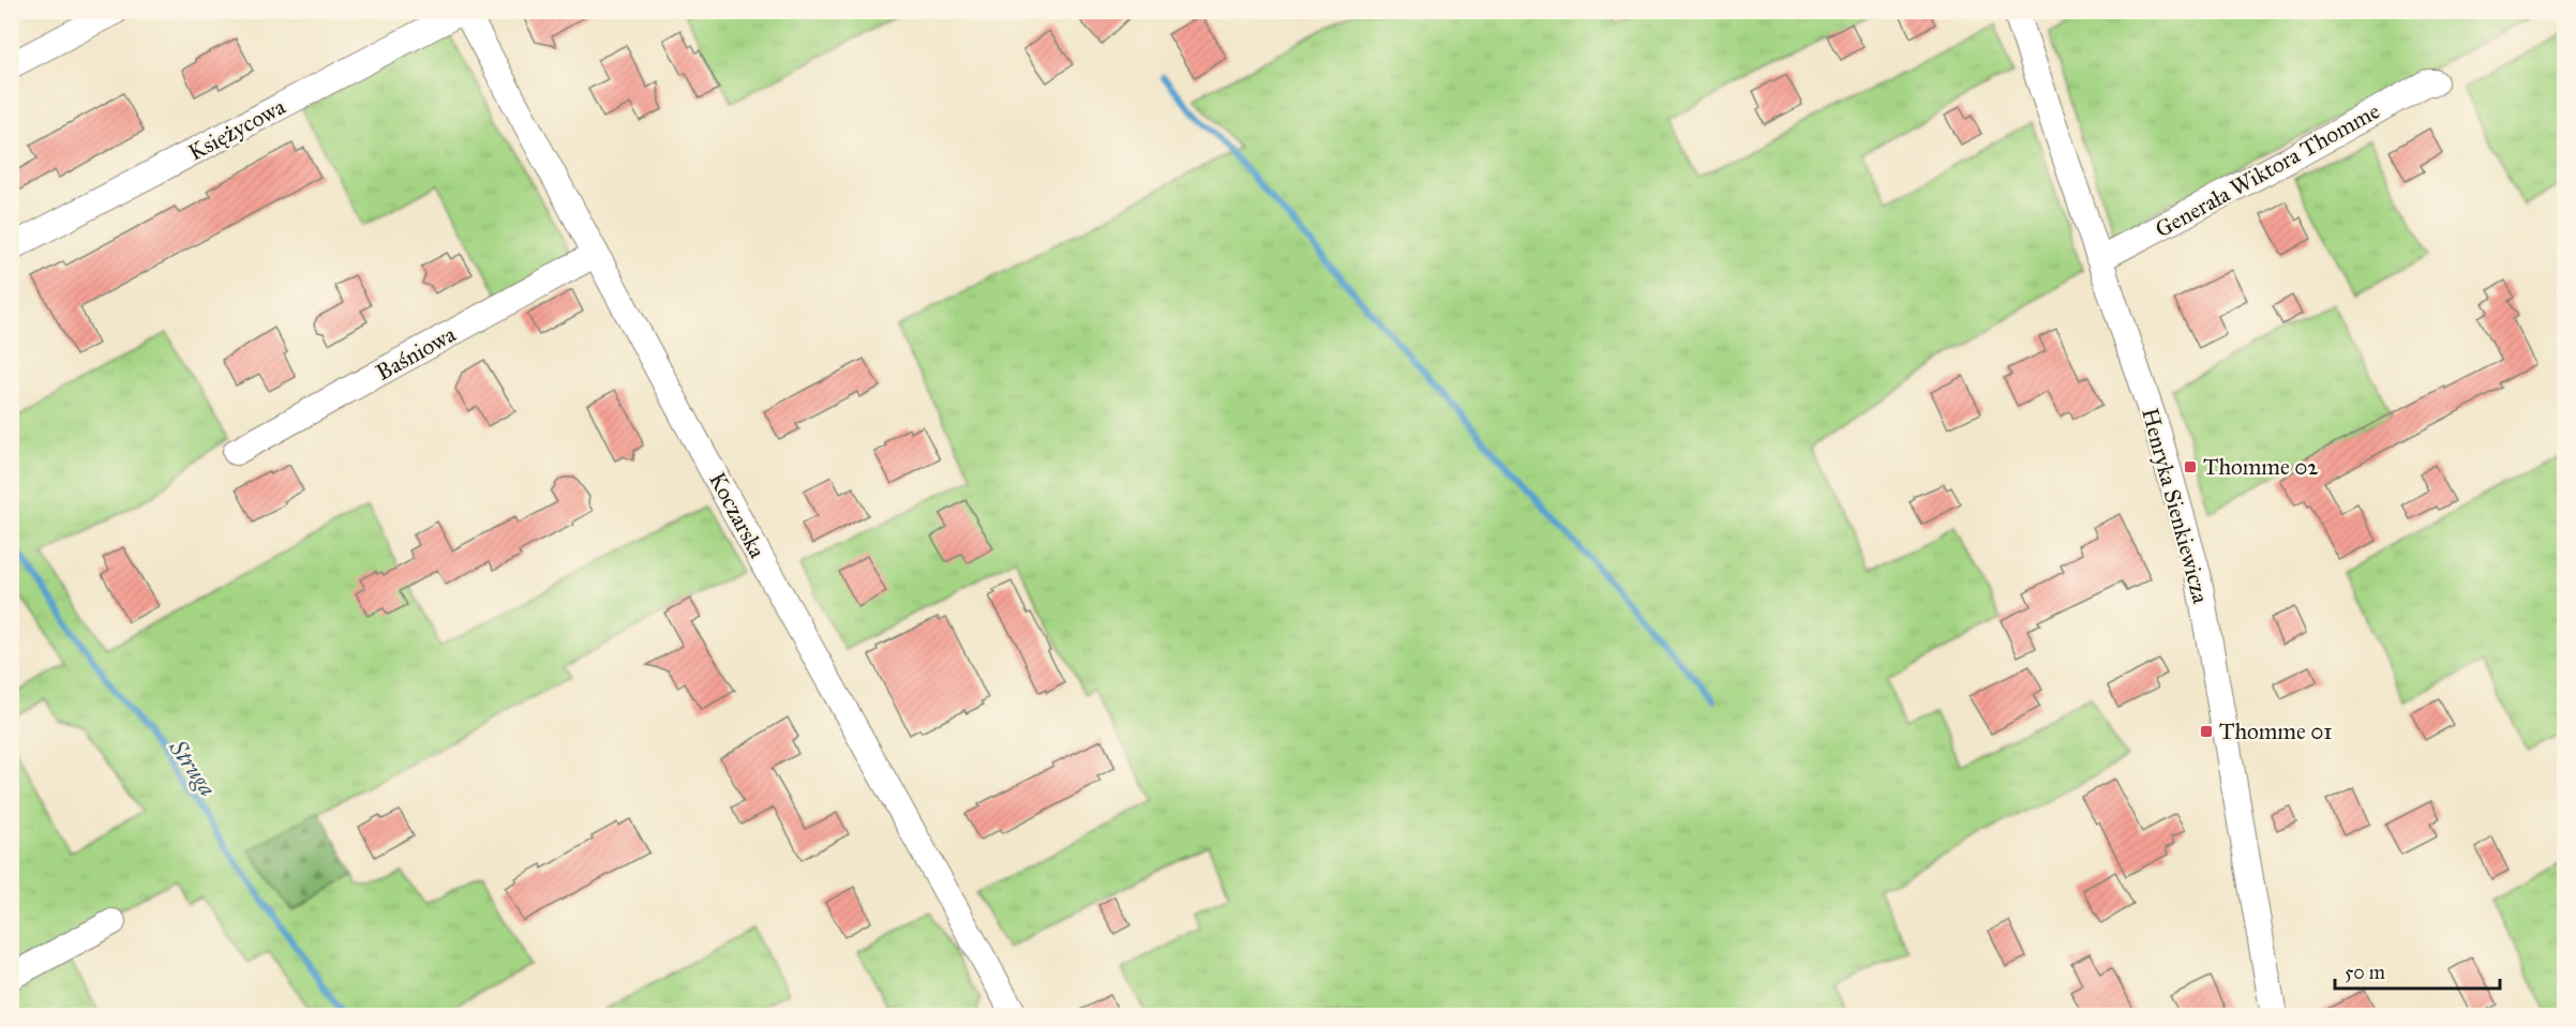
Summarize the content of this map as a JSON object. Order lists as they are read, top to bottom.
{
  "streets": {
    "street": [
      "Księżycowa",
      "Generała Wiktora Thomme",
      "Baśniowa",
      "Henryka Sienkiewicza",
      "Koczarska"
    ]
  },
  "crossings": [
    ["Księżycowa", "Koczarska"],
    ["Generała Wiktora Thomme", "Henryka Sienkiewicza"],
    ["Baśniowa", "Koczarska"]
  ],
  "water": ["Struga"],
  "places": {
    "transit": ["Thomme 02", "Thomme 01"]
  },
  "scale_bar": "50 m"
}
